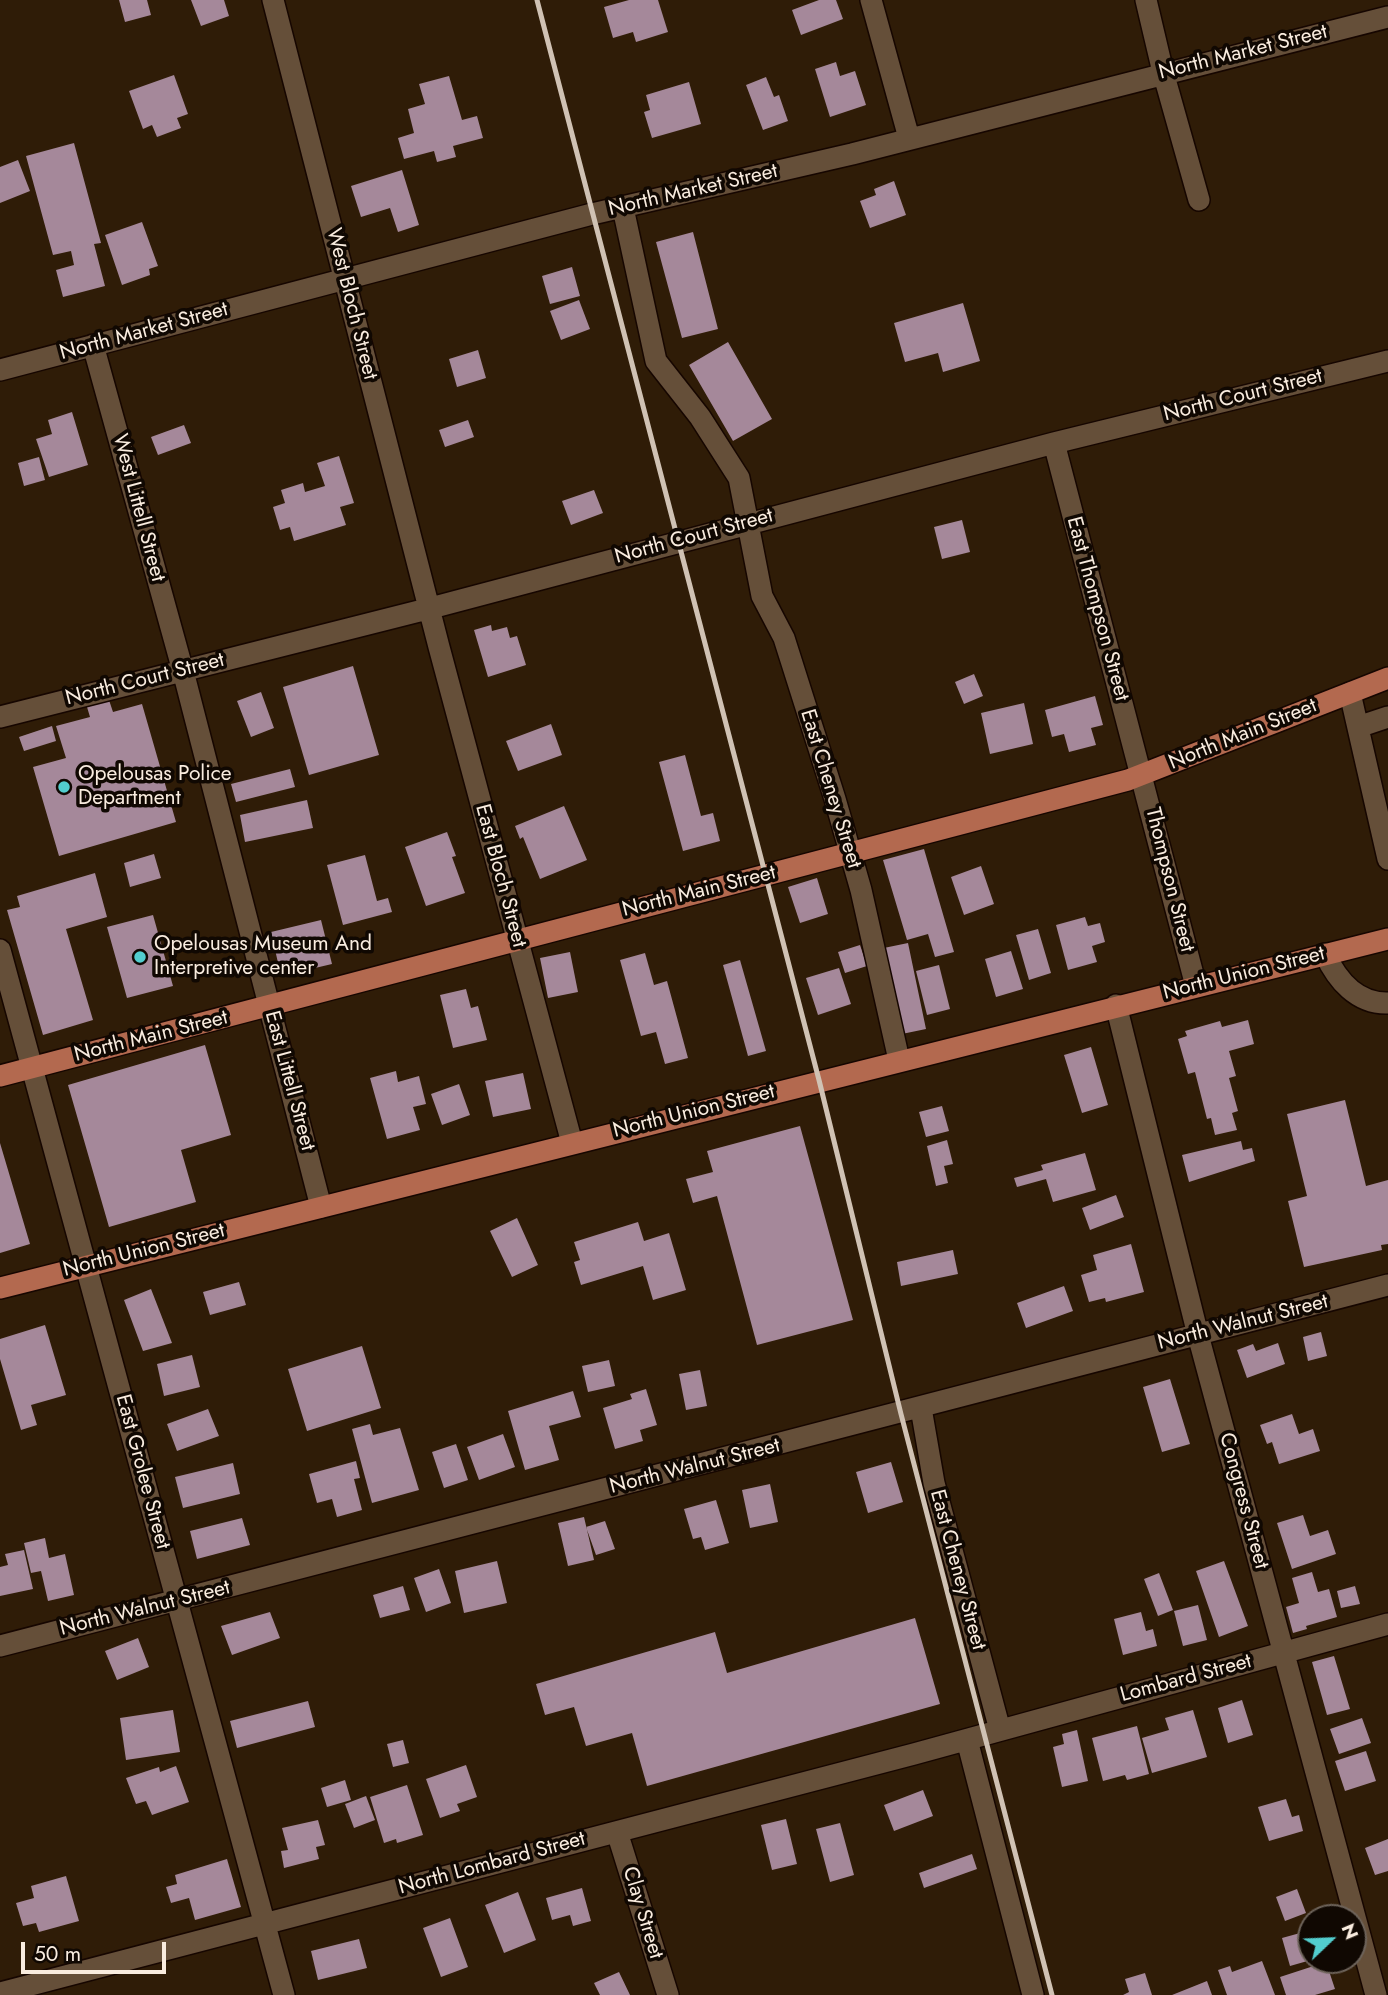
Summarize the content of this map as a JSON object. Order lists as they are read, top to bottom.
{
  "streets": {
    "main road": ["North Main Street", "North Union Street"],
    "street": [
      "North Market Street",
      "West Bloch Street",
      "North Court Street",
      "West Littell Street",
      "East Thompson Street",
      "East Cheney Street",
      "East Bloch Street",
      "Thompson Street",
      "East Littell Street",
      "North Walnut Street",
      "East Grolee Street",
      "Congress Street",
      "Lombard Street",
      "North Lombard Street",
      "Clay Street"
    ]
  },
  "crossings": [
    ["North Market Street", "West Bloch Street"],
    ["North Market Street", "West Littell Street"],
    ["North Market Street", "East Cheney Street"],
    ["West Bloch Street", "North Court Street"],
    ["West Bloch Street", "East Bloch Street"],
    ["North Court Street", "West Littell Street"],
    ["North Court Street", "East Thompson Street"],
    ["North Court Street", "East Cheney Street"],
    ["North Court Street", "East Bloch Street"],
    ["North Court Street", "East Littell Street"],
    ["West Littell Street", "East Littell Street"],
    ["East Thompson Street", "North Main Street"],
    ["East Thompson Street", "Thompson Street"],
    ["North Main Street", "East Cheney Street"],
    ["North Main Street", "East Bloch Street"],
    ["North Main Street", "Thompson Street"],
    ["North Main Street", "East Littell Street"],
    ["North Main Street", "East Grolee Street"],
    ["East Cheney Street", "North Union Street"],
    ["East Cheney Street", "North Walnut Street"],
    ["East Cheney Street", "Lombard Street"],
    ["East Cheney Street", "North Lombard Street"],
    ["East Bloch Street", "North Union Street"],
    ["Thompson Street", "North Union Street"],
    ["North Union Street", "East Littell Street"],
    ["North Union Street", "East Grolee Street"],
    ["North Union Street", "Congress Street"],
    ["North Walnut Street", "East Grolee Street"],
    ["North Walnut Street", "Congress Street"],
    ["East Grolee Street", "North Lombard Street"],
    ["Congress Street", "Lombard Street"],
    ["Lombard Street", "North Lombard Street"],
    ["North Lombard Street", "Clay Street"]
  ],
  "places": ["Opelousas Police Department", "Opelousas Museum And Interpretive center"],
  "scale_bar": "50 m",
  "north": "top right"
}
